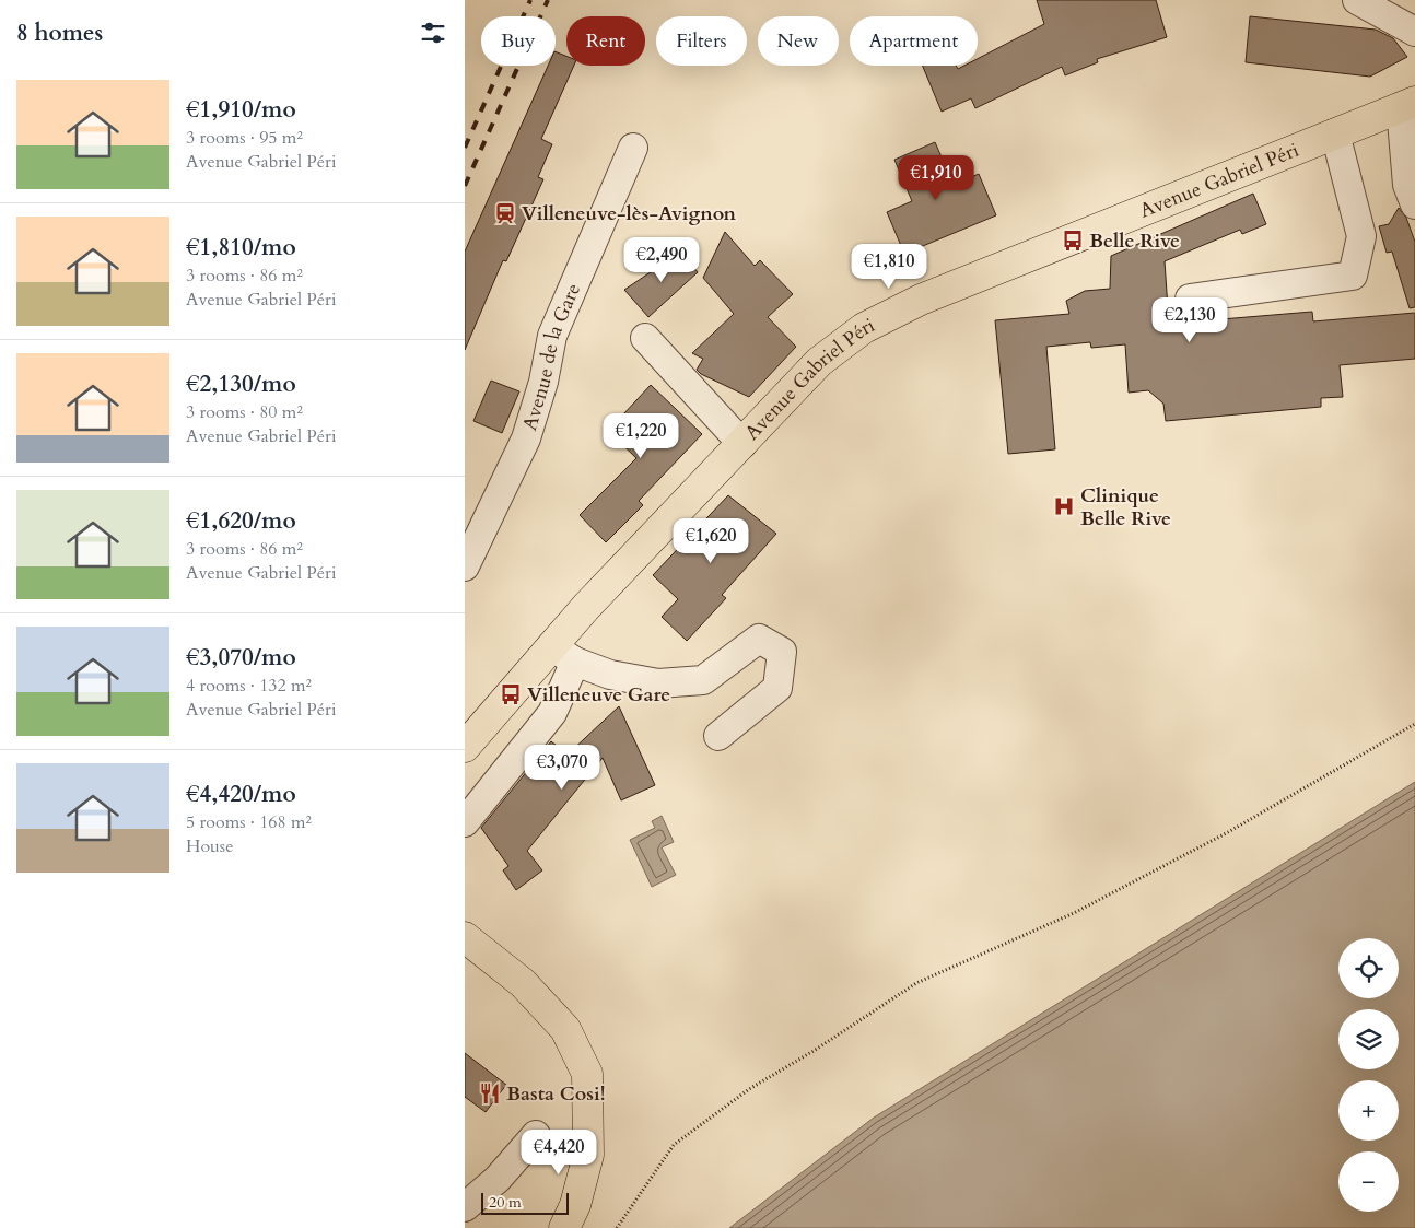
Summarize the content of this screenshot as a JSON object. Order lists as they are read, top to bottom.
{
  "streets": {
    "main road": ["Avenue Gabriel Péri"],
    "street": ["Avenue de la Gare"]
  },
  "places": {
    "station": ["Villeneuve-lès-Avignon"],
    "bus stop": ["Belle Rive", "Villeneuve Gare"],
    "hospital": ["Clinique Belle Rive"],
    "restaurant": ["Basta Cosi!"]
  },
  "scale_bar": "20 m",
  "page": {
    "heading": "8 homes",
    "chip": [
      "Buy",
      "Rent",
      "Filters",
      "New",
      "Apartment"
    ],
    "list": [
      {
        "name": "€1,910/mo",
        "note": "3 rooms · 95 m² · Avenue Gabriel Péri"
      },
      {
        "name": "€1,810/mo",
        "note": "3 rooms · 86 m² · Avenue Gabriel Péri"
      },
      {
        "name": "€2,130/mo",
        "note": "3 rooms · 80 m² · Avenue Gabriel Péri"
      },
      {
        "name": "€1,620/mo",
        "note": "3 rooms · 86 m² · Avenue Gabriel Péri"
      },
      {
        "name": "€3,070/mo",
        "note": "4 rooms · 132 m² · Avenue Gabriel Péri"
      },
      {
        "name": "€4,420/mo",
        "note": "5 rooms · 168 m² · House"
      }
    ],
    "price": [
      "€1,910",
      "€2,490",
      "€1,810",
      "€2,130",
      "€1,220",
      "€1,620",
      "€3,070",
      "€4,420"
    ],
    "map_buttons": ["+", "−"],
    "scale": "20 m"
  }
}
